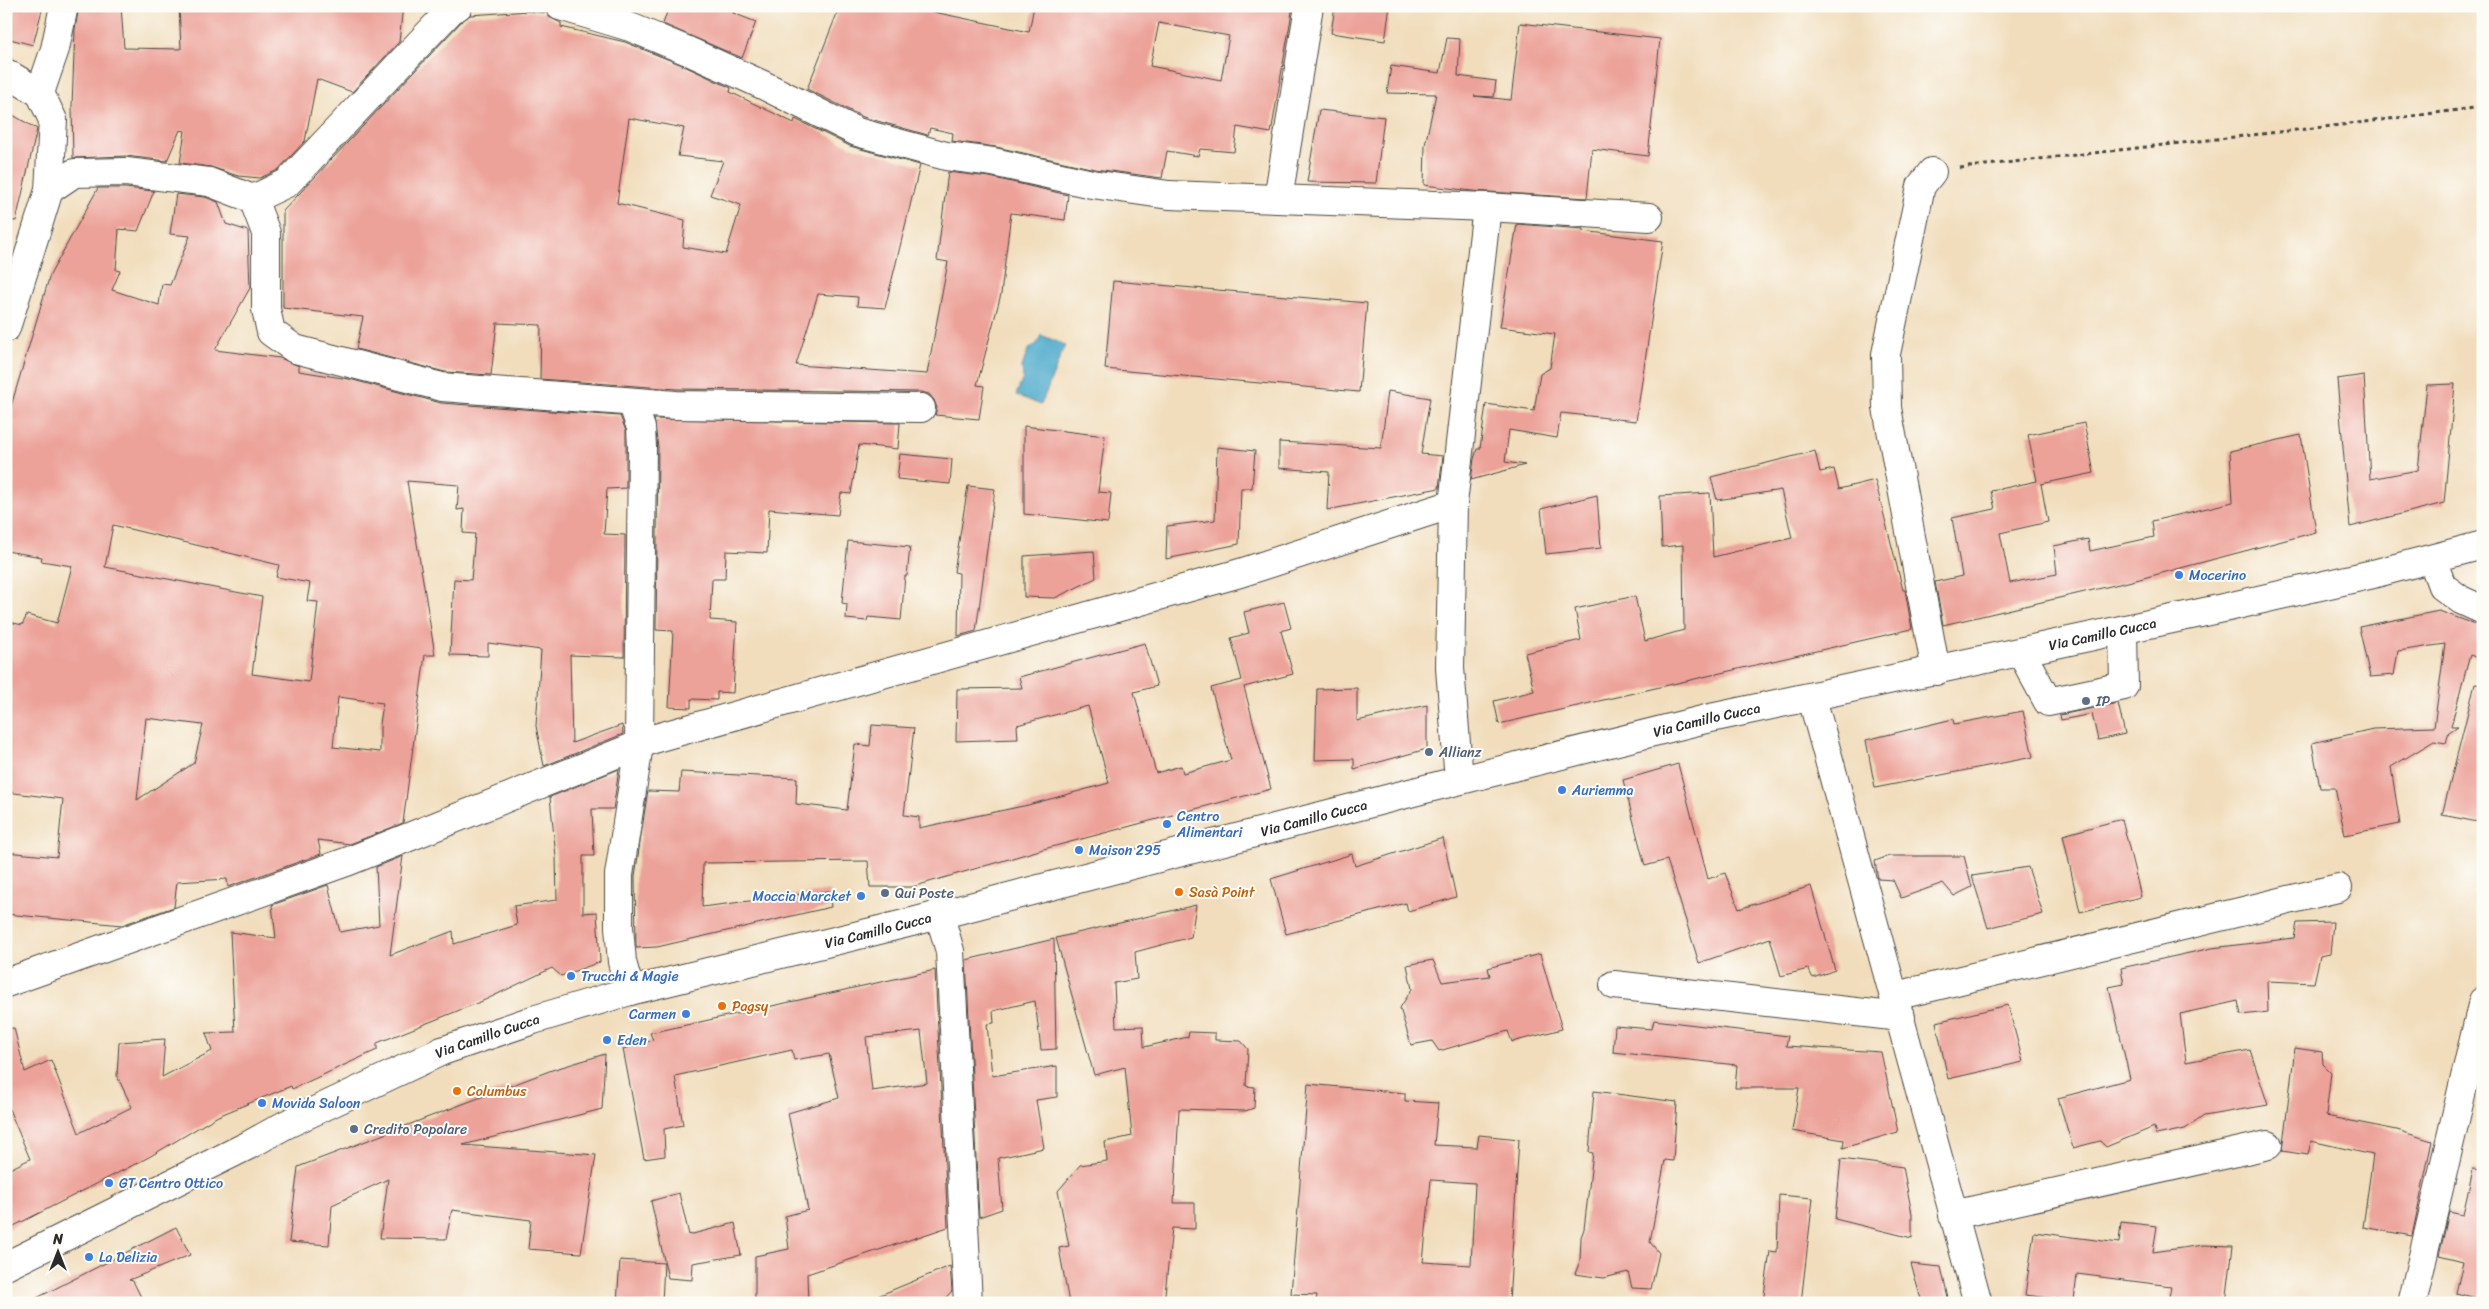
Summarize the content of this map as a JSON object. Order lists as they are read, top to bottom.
{
  "streets": {
    "street": ["Via Camillo Cucca"]
  },
  "places": [
    "Mocerino",
    "IP",
    "Allianz",
    "Auriemma",
    "Centro Alimentari",
    "Maison 295",
    "Sasà Point",
    "Qui Poste",
    "Moccia Marcket",
    "Trucchi & Magie",
    "Pagsy",
    "Carmen",
    "Eden",
    "Columbus",
    "Movida Saloon",
    "Credito Popolare",
    "GT Centro Ottico",
    "La Delizia"
  ],
  "north": "top"
}
